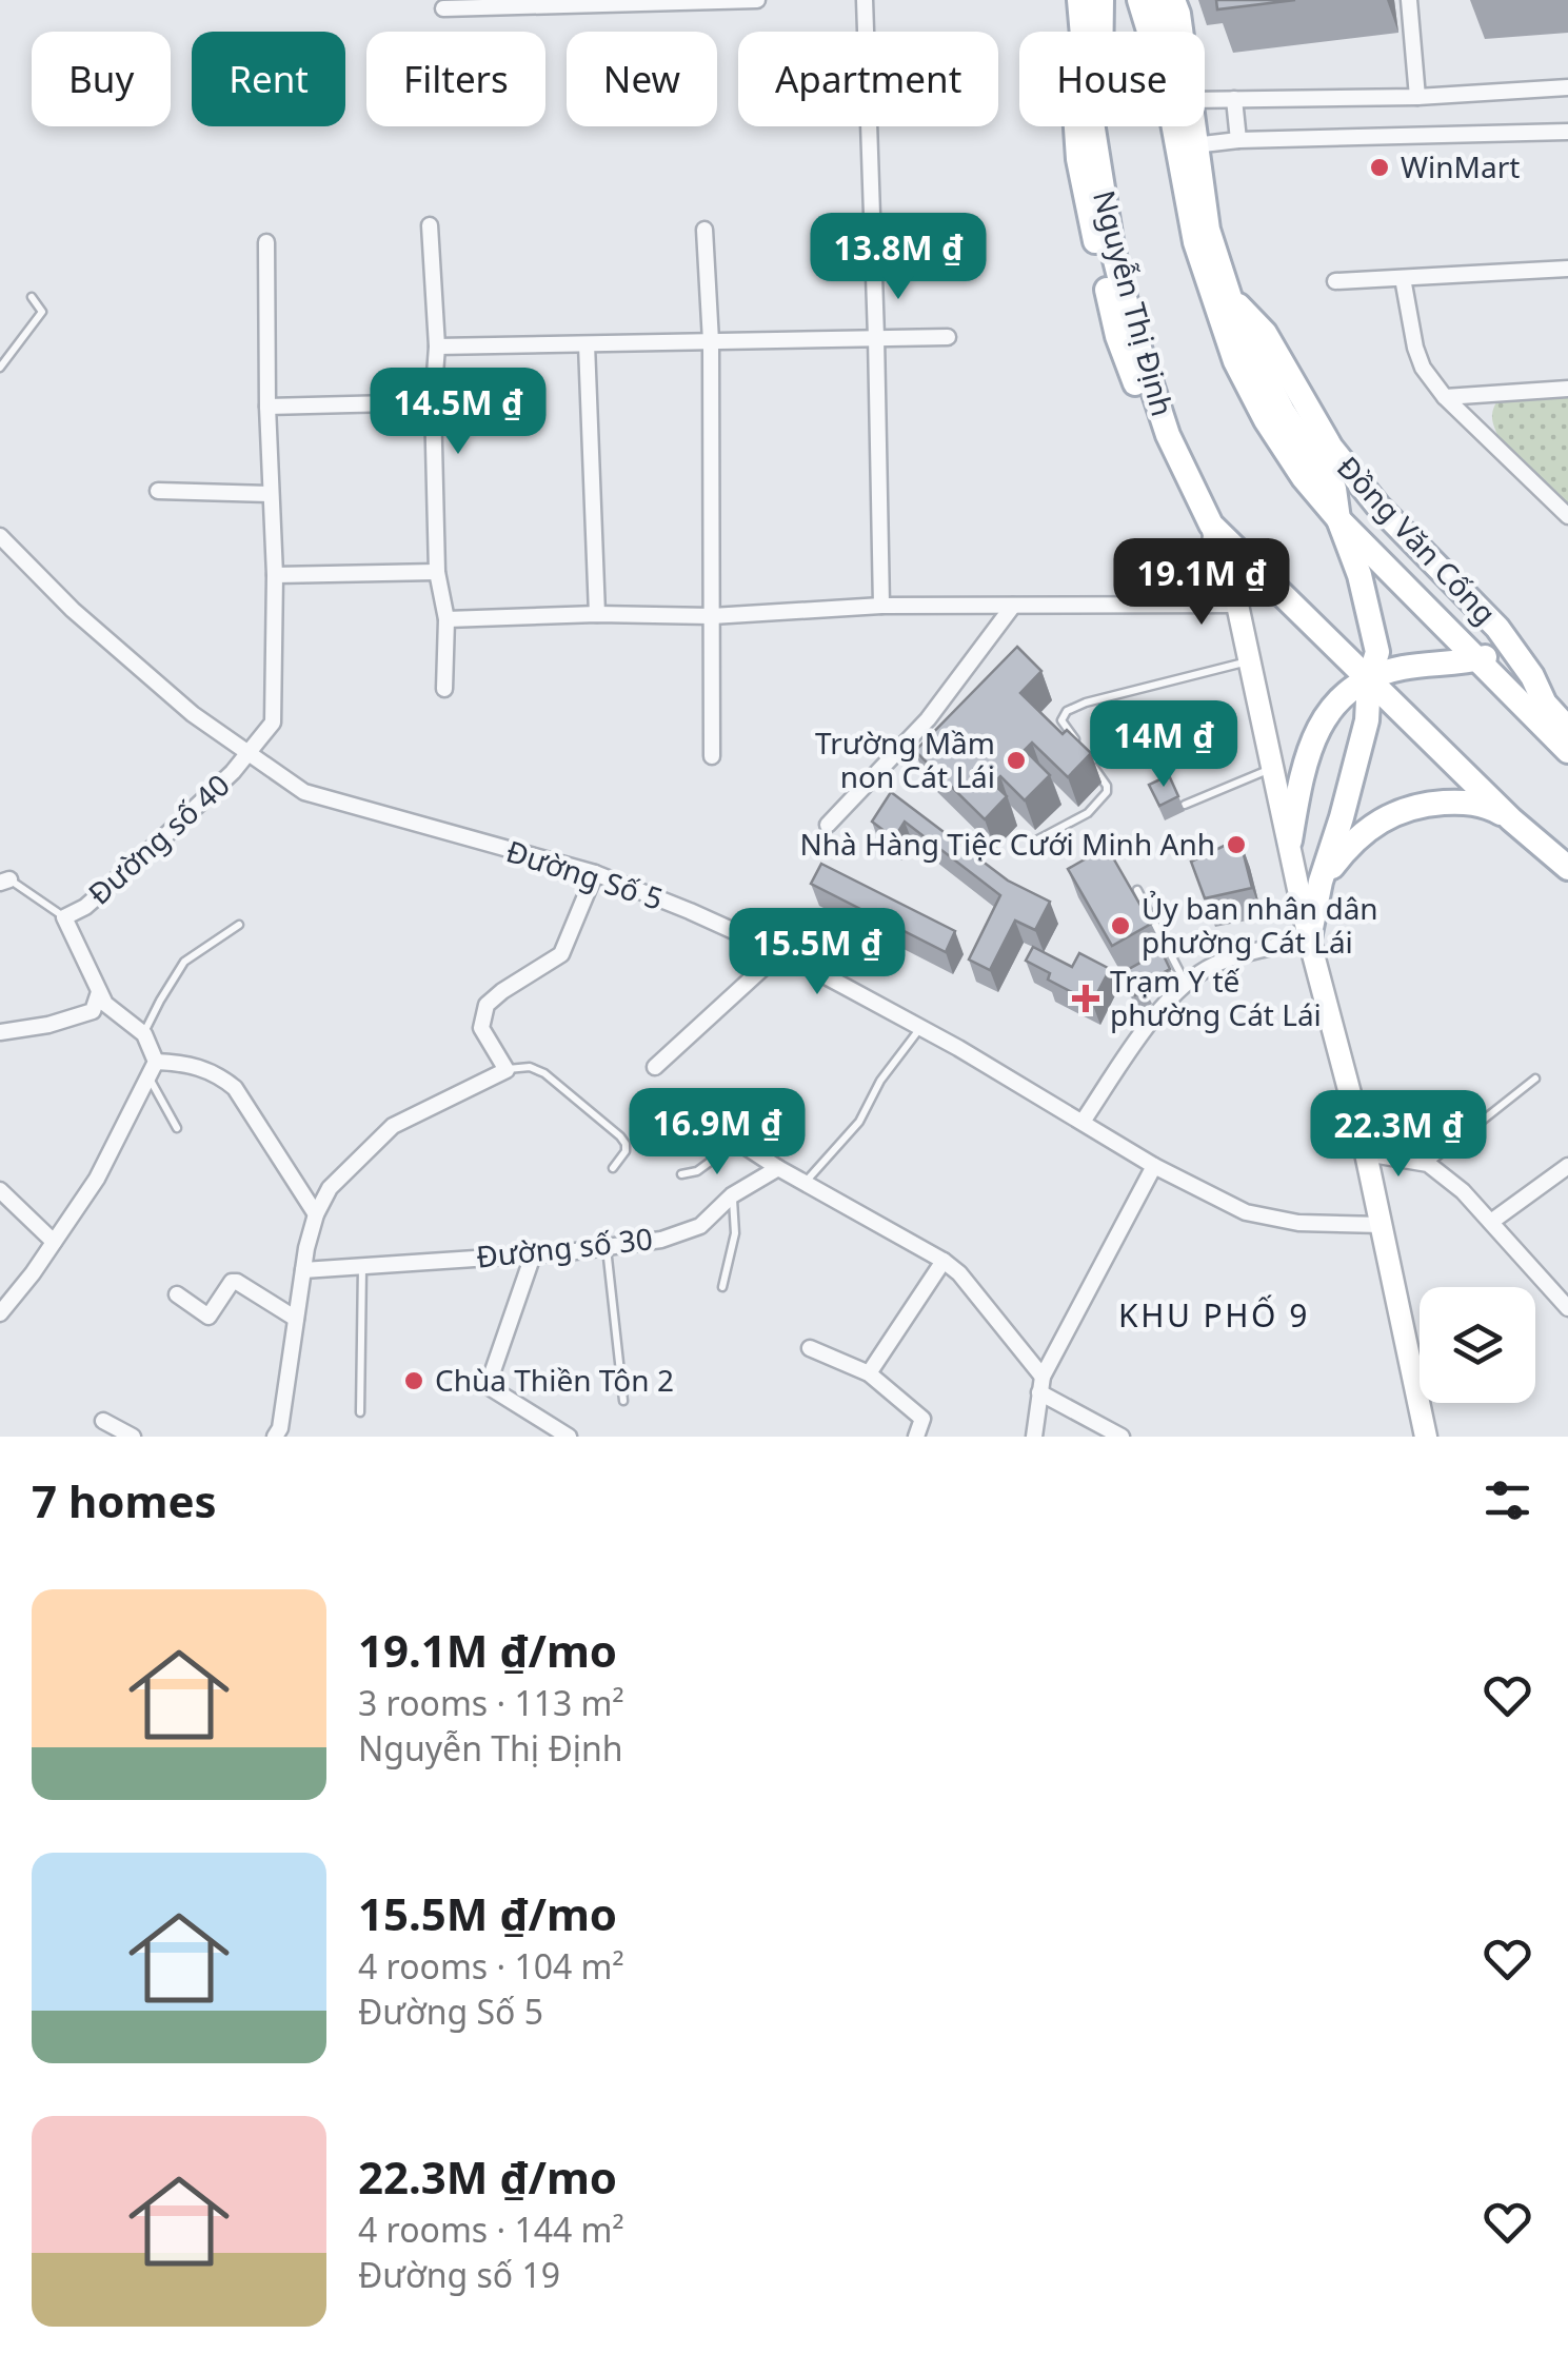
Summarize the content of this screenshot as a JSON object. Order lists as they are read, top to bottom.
{
  "streets": {
    "main road": ["Nguyễn Thị Định", "Đồng Văn Cống"],
    "street": ["Đường số 40", "Đường Số 5", "Đường số 30"]
  },
  "crossings": [
    ["Nguyễn Thị Định", "Đường Số 5"],
    ["Đường số 40", "Đường Số 5"]
  ],
  "districts": ["KHU PHỐ 9"],
  "places": {
    "other": [
      "WinMart",
      "Trường Mầm non Cát Lái",
      "Nhà Hàng Tiệc Cưới Minh Anh",
      "Ủy ban nhân dân phường Cát Lái",
      "Chùa Thiền Tôn 2"
    ],
    "health": ["Trạm Y tế phường Cát Lái"]
  },
  "page": {
    "chip": [
      "Buy",
      "Rent",
      "Filters",
      "New",
      "Apartment",
      "House"
    ],
    "price": [
      "13.8M ₫",
      "14.5M ₫",
      "19.1M ₫",
      "14M ₫",
      "15.5M ₫",
      "16.9M ₫",
      "22.3M ₫"
    ],
    "heading": "7 homes",
    "list": [
      {
        "name": "19.1M ₫/mo",
        "note": "3 rooms · 113 m² · Nguyễn Thị Định"
      },
      {
        "name": "15.5M ₫/mo",
        "note": "4 rooms · 104 m² · Đường Số 5"
      },
      {
        "name": "22.3M ₫/mo",
        "note": "4 rooms · 144 m² · Đường số 19"
      }
    ]
  }
}
